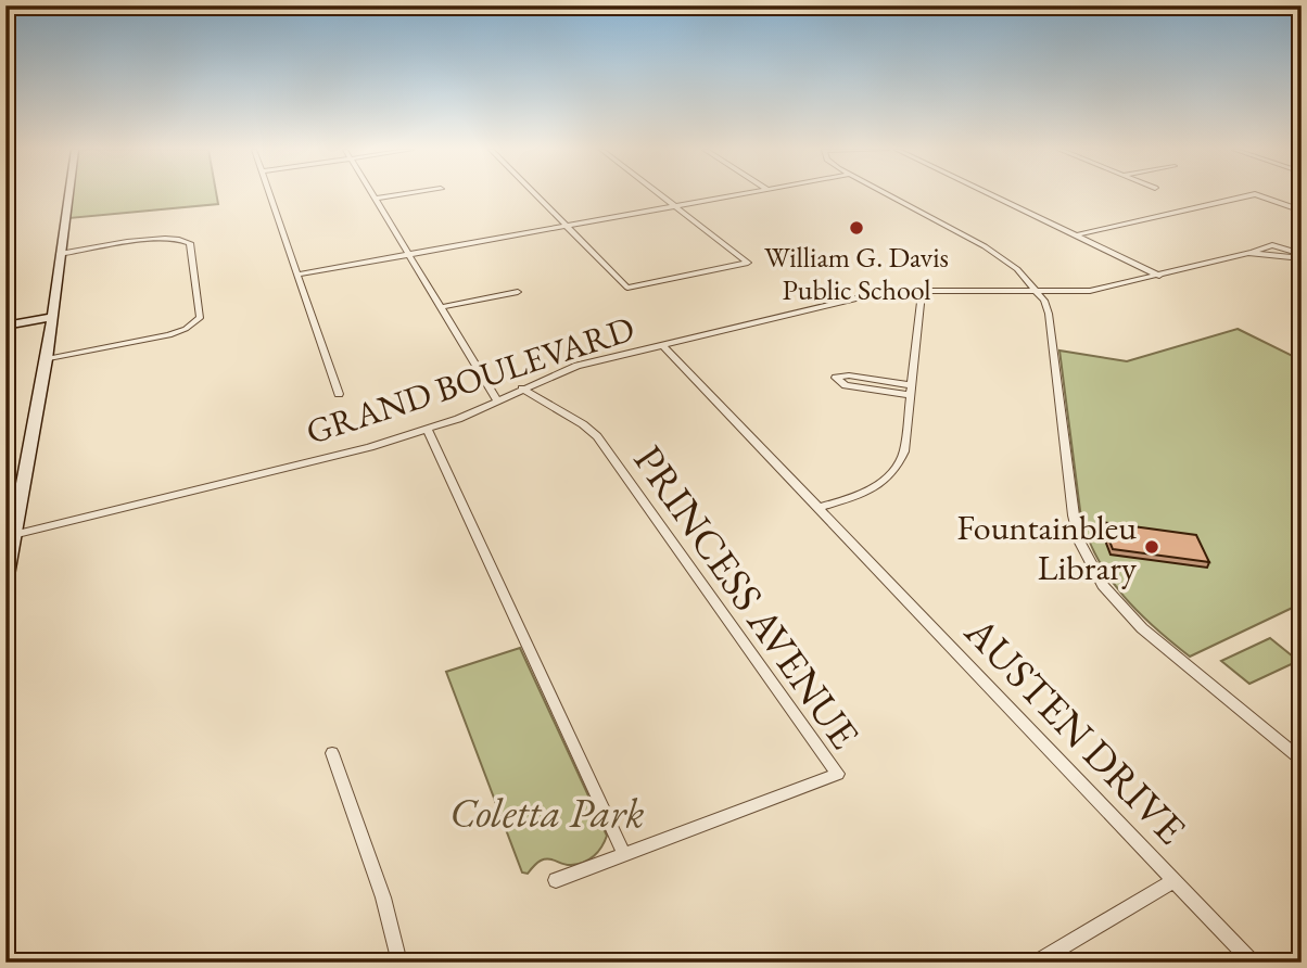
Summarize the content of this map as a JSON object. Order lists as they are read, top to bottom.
{
  "streets": {
    "street": ["GRAND BOULEVARD", "PRINCESS AVENUE", "AUSTEN DRIVE"]
  },
  "crossings": [
    ["GRAND BOULEVARD", "PRINCESS AVENUE"],
    ["GRAND BOULEVARD", "AUSTEN DRIVE"]
  ],
  "parks": ["Coletta Park"],
  "places": ["William G. Davis Public School", "Fountainbleu Library"]
}
